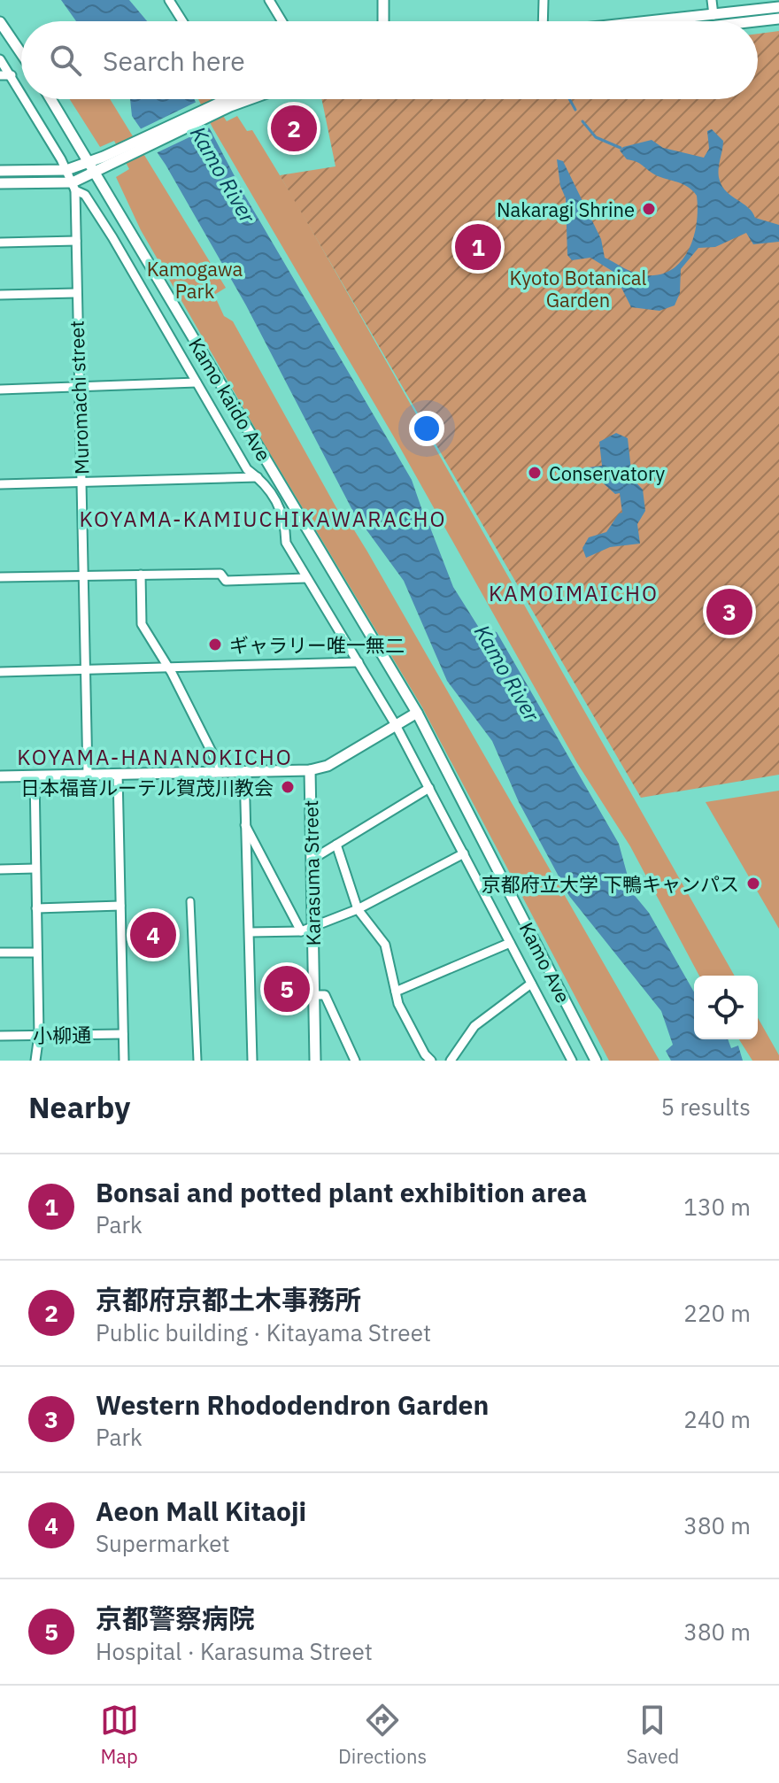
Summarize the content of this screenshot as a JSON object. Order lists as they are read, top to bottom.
{
  "streets": {
    "street": [
      "Muromachi street",
      "Kamo kaido Ave",
      "Karasuma Street",
      "Kamo Ave",
      "小柳通"
    ]
  },
  "crossings": [
    ["Kamo kaido Ave", "Kamo Ave"]
  ],
  "districts": ["KOYAMA-KAMIUCHIKAWARACHO", "KAMOIMAICHO", "KOYAMA-HANANOKICHO"],
  "water": ["Kamo River"],
  "parks": ["Kamogawa Park", "Kyoto Botanical Garden"],
  "places": [
    "Nakaragi Shrine",
    "Conservatory",
    "ギャラリー唯一無二",
    "日本福音ルーテル賀茂川教会",
    "京都府立大学 下鴨キャンパス"
  ],
  "page": {
    "search": "Search here",
    "pins": [
      "2",
      "1",
      "3",
      "4",
      "5"
    ],
    "heading": ["Nearby", "5 results"],
    "list": [
      {
        "mark": "1",
        "name": "Bonsai and potted plant exhibition area",
        "note": "Park",
        "value": "130 m"
      },
      {
        "mark": "2",
        "name": "京都府京都土木事務所",
        "note": "Public building · Kitayama Street",
        "value": "220 m"
      },
      {
        "mark": "3",
        "name": "Western Rhododendron Garden",
        "note": "Park",
        "value": "240 m"
      },
      {
        "mark": "4",
        "name": "Aeon Mall Kitaoji",
        "note": "Supermarket",
        "value": "380 m"
      },
      {
        "mark": "5",
        "name": "京都警察病院",
        "note": "Hospital · Karasuma Street",
        "value": "380 m"
      }
    ],
    "nav": ["Map", "Directions", "Saved"]
  }
}
